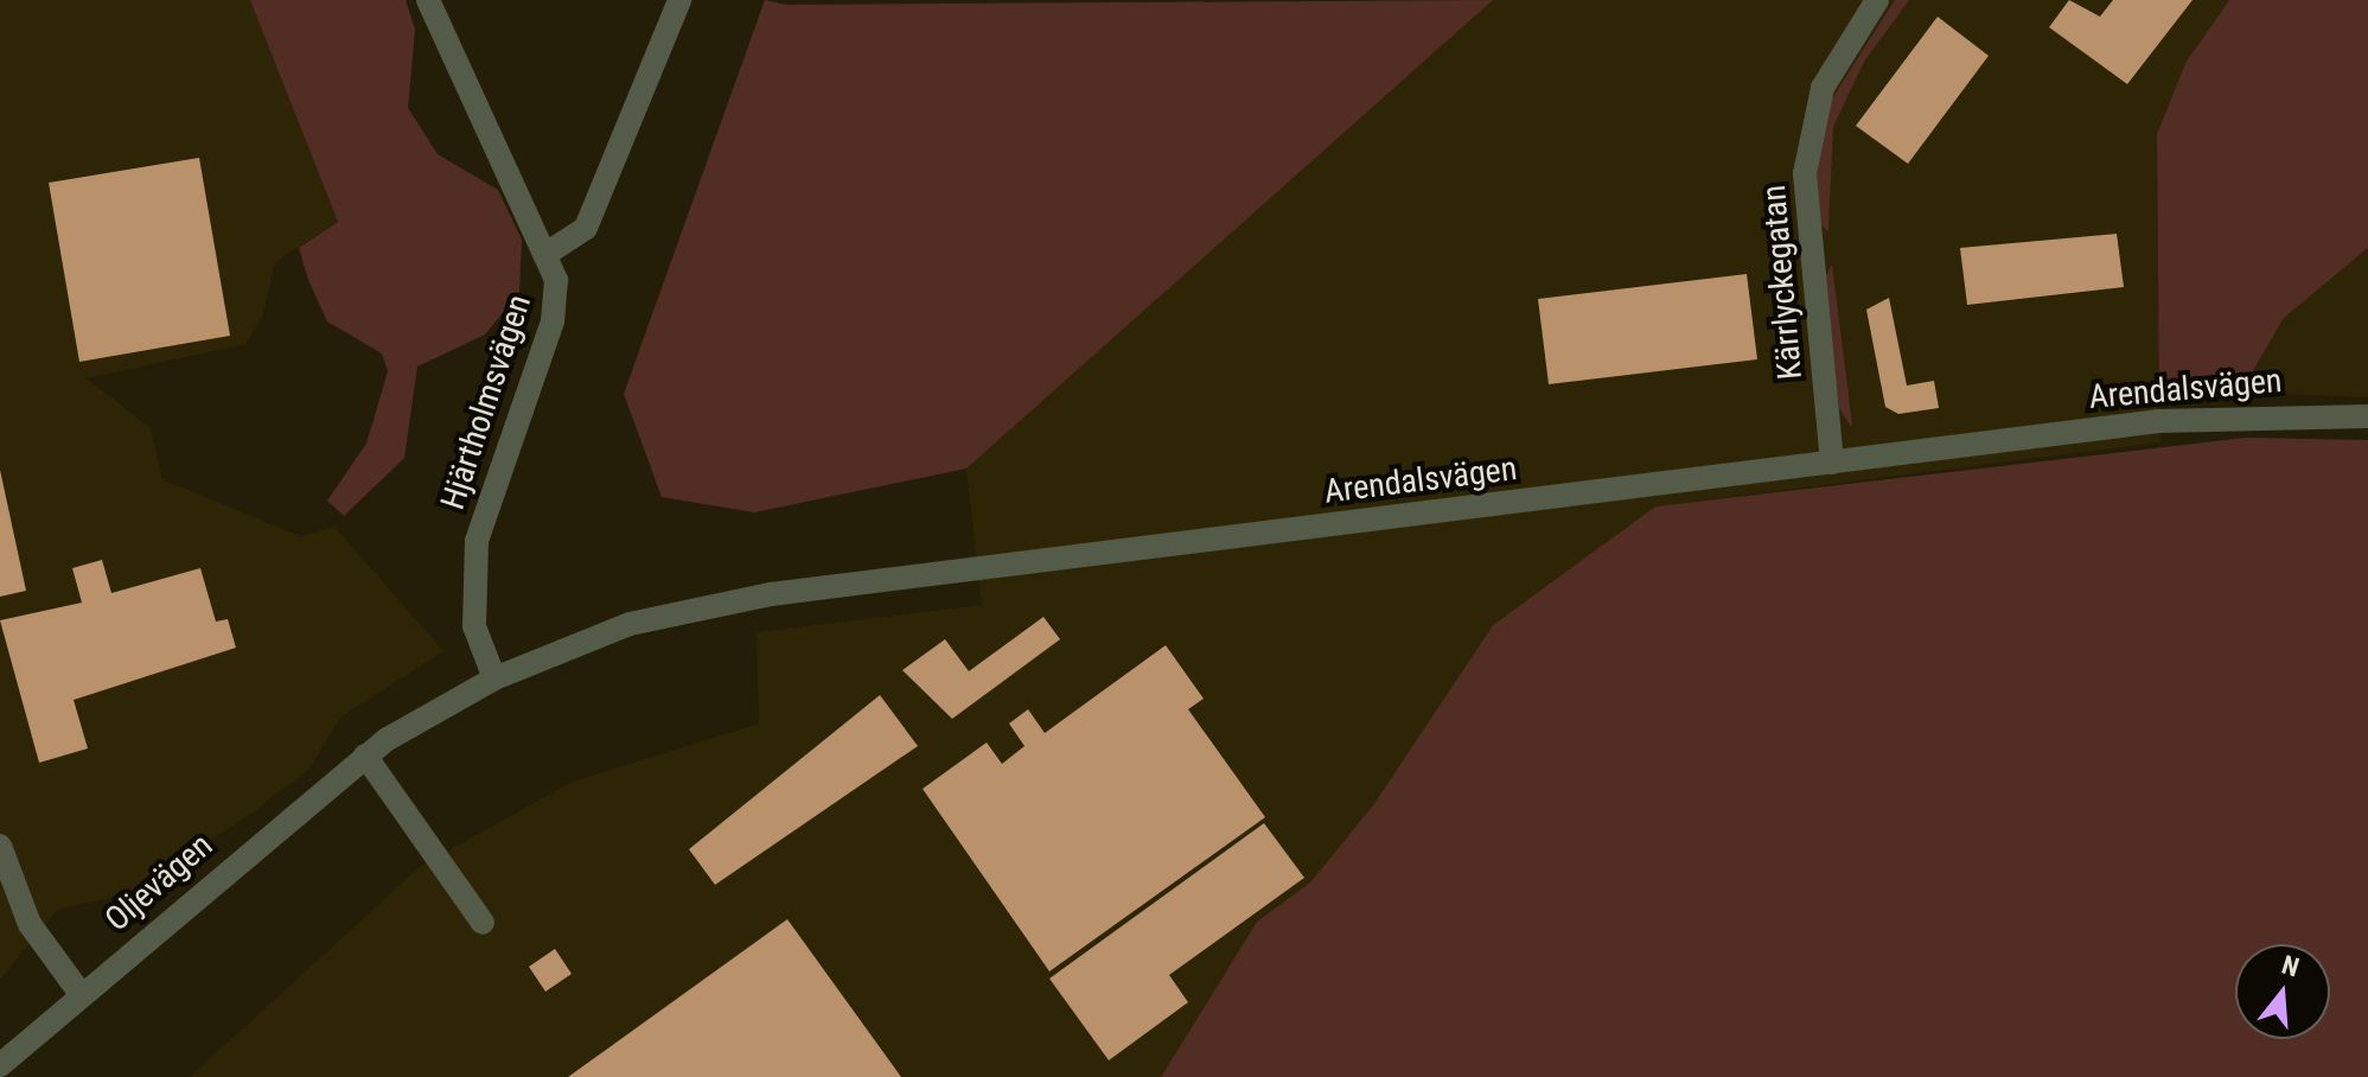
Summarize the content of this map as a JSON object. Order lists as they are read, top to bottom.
{
  "streets": {
    "street": [
      "Kärrlyckegatan",
      "Arendalsvägen",
      "Hjärtholmsvägen",
      "Oljevägen"
    ]
  },
  "crossings": [
    ["Kärrlyckegatan", "Arendalsvägen"],
    ["Arendalsvägen", "Hjärtholmsvägen"],
    ["Arendalsvägen", "Oljevägen"],
    ["Hjärtholmsvägen", "Oljevägen"]
  ],
  "north": "top"
}
